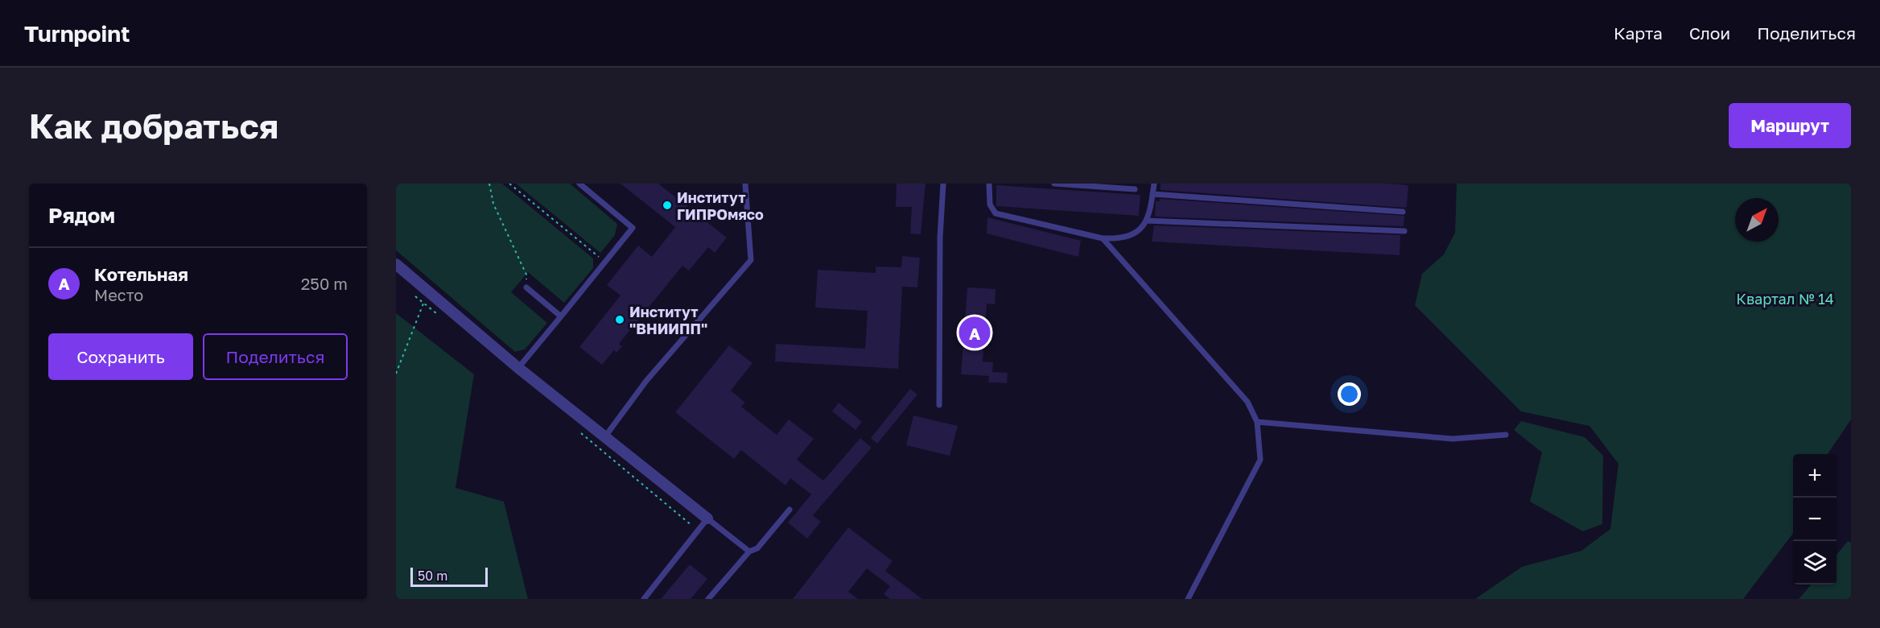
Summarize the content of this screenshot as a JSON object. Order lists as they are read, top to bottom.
{
  "parks": ["Квартал № 14"],
  "places": ["Институт ГИПРОмясо", "Институт \"ВНИИПП\""],
  "scale_bar": "50 m",
  "north": "top right",
  "page": {
    "header": "Turnpoint",
    "nav": ["Карта", "Слои", "Поделиться"],
    "buttons": [
      "Маршрут",
      ["Сохранить", "Поделиться"]
    ],
    "title": "Как добраться",
    "heading": "Рядом",
    "list": [
      {
        "mark": "A",
        "name": "Котельная",
        "note": "Место",
        "value": "250 m"
      }
    ],
    "pins": "A",
    "map_buttons": ["+", "−"],
    "scale": "50 m"
  }
}
